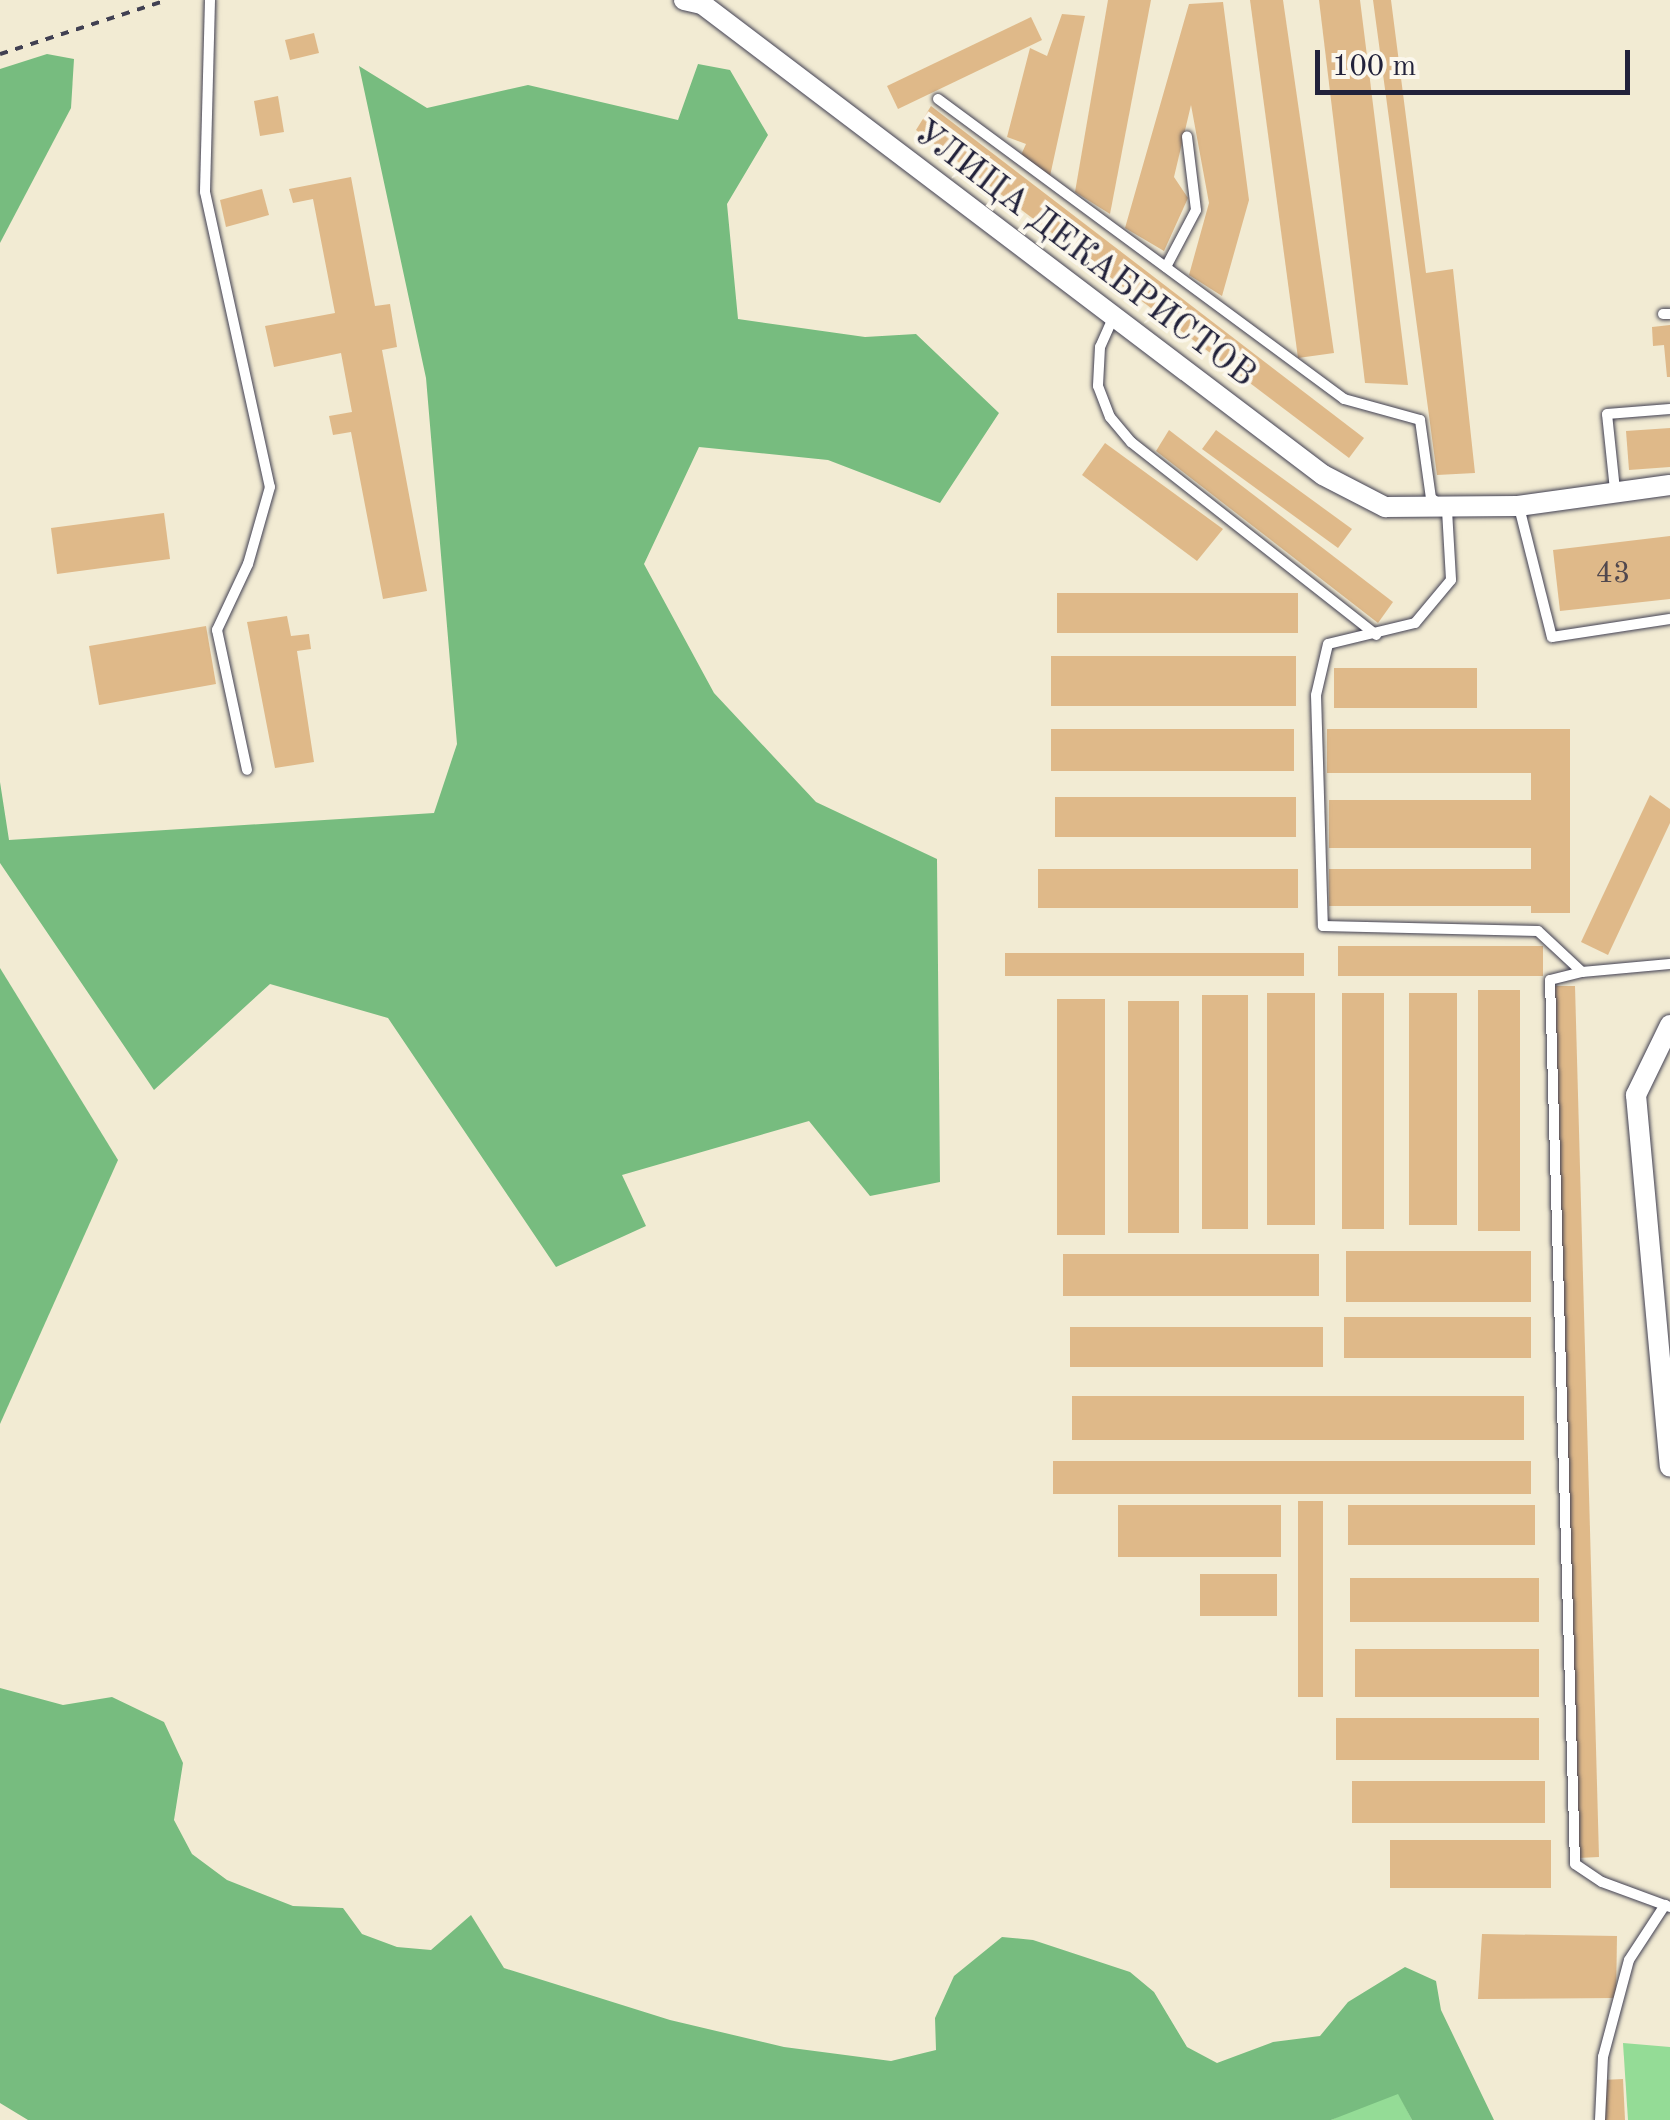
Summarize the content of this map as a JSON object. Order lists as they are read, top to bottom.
{
  "streets": {
    "street": ["УЛИЦА ДЕКАБРИСТОВ"]
  },
  "house_numbers": ["43"],
  "scale_bar": "100 m"
}
